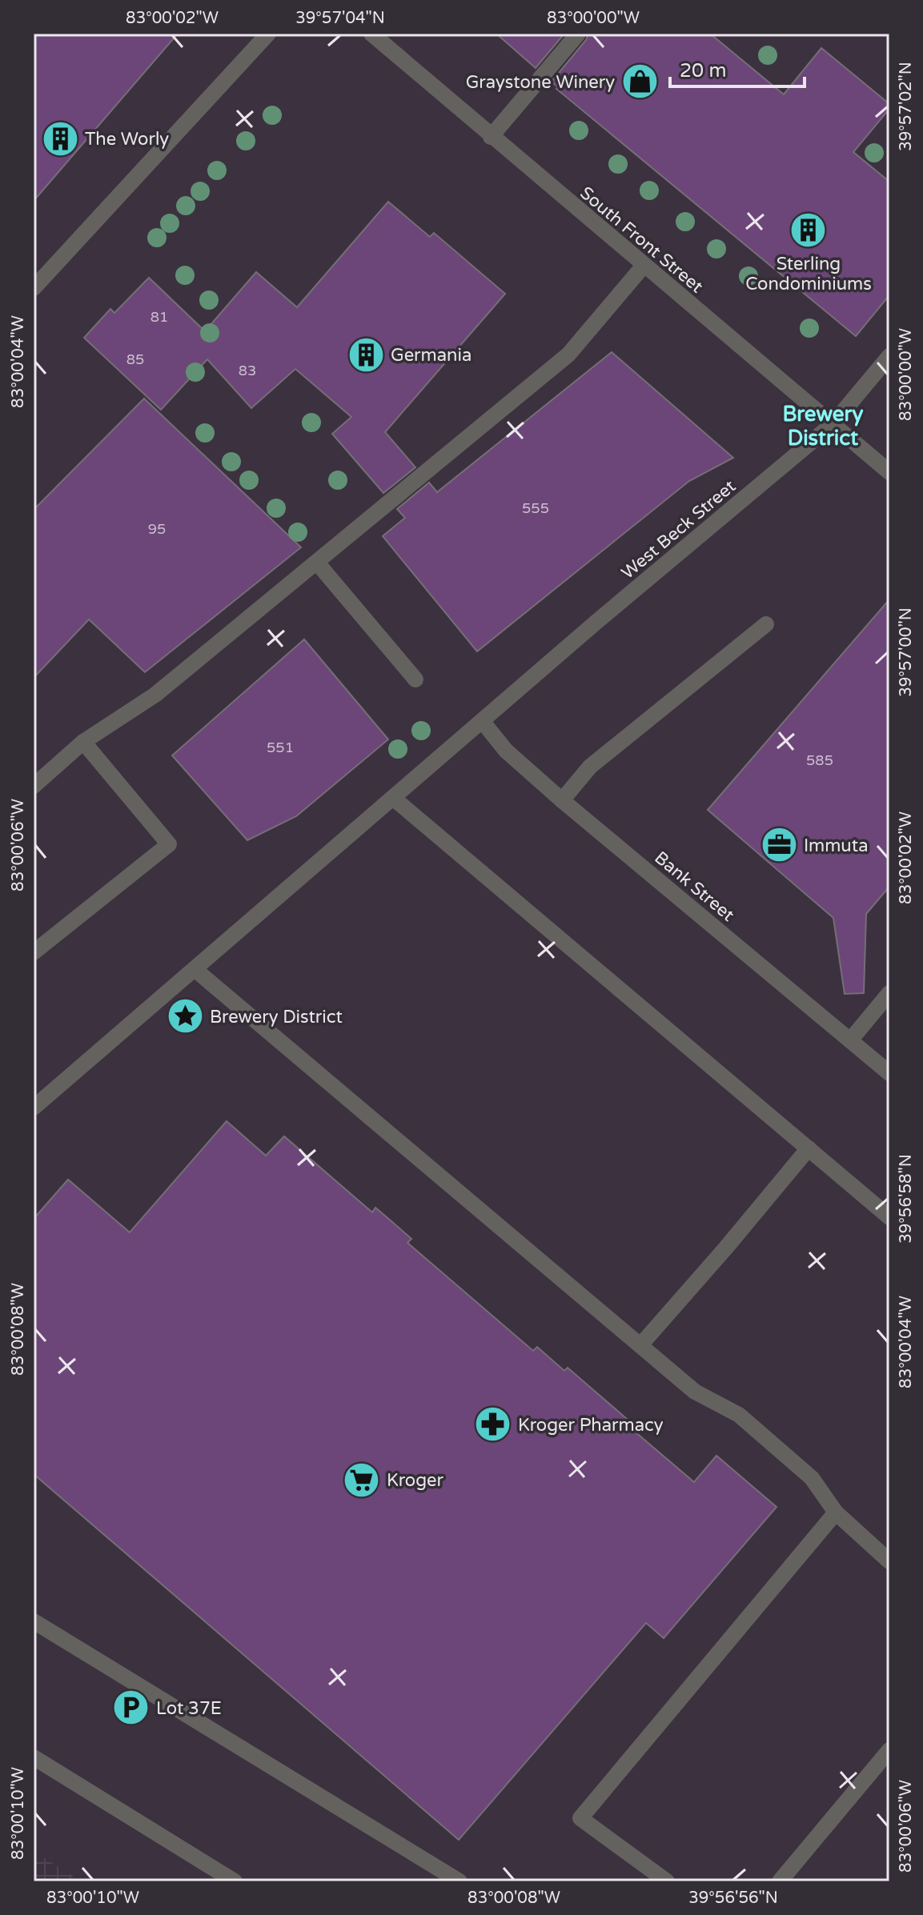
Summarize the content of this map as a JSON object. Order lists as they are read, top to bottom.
{
  "streets": {
    "street": ["South Front Street", "West Beck Street", "Bank Street"]
  },
  "crossings": [
    ["South Front Street", "West Beck Street"],
    ["West Beck Street", "Bank Street"]
  ],
  "districts": ["Brewery District"],
  "places": {
    "shop": ["Graystone Winery"],
    "building": ["The Worly", "Sterling Condominiums", "Germania"],
    "office": ["Immuta"],
    "place": ["Brewery District"],
    "pharmacy": ["Kroger Pharmacy"],
    "supermarket": ["Kroger"],
    "parking": ["Lot 37E"]
  },
  "house_numbers": [
    "81",
    "85",
    "83",
    "555",
    "95",
    "551",
    "585"
  ],
  "scale_bar": "20 m",
  "coordinates": [
    "83°00'02\"W",
    "39°57'04\"N",
    "83°00'00\"W",
    "39°57'02\"N",
    "83°00'04\"W",
    "39°57'00\"N",
    "83°00'06\"W",
    "39°56'58\"N",
    "83°00'08\"W",
    "83°00'10\"W",
    "39°56'56\"N"
  ]
}
